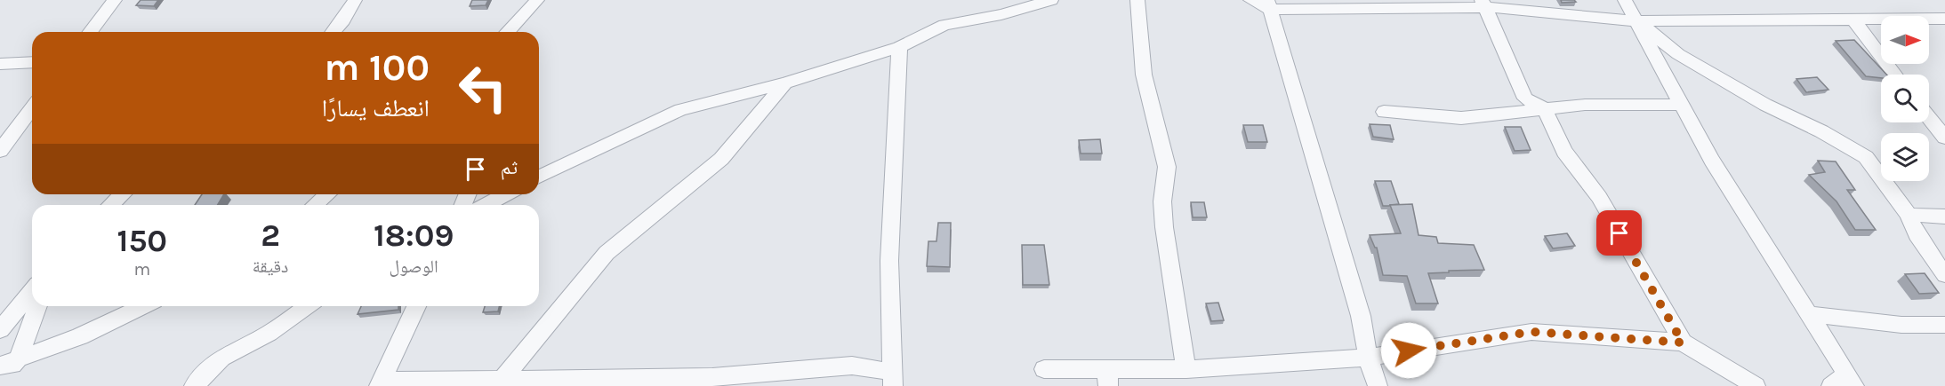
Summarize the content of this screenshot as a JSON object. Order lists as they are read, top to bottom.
{
  "north": "right",
  "page": {
    "turn": ["100 m", "انعطف يسارًا"],
    "then": "ثم",
    "eta": [
      "18:09",
      "الوصول",
      "2",
      "دقيقة",
      "150",
      "m"
    ]
  }
}
